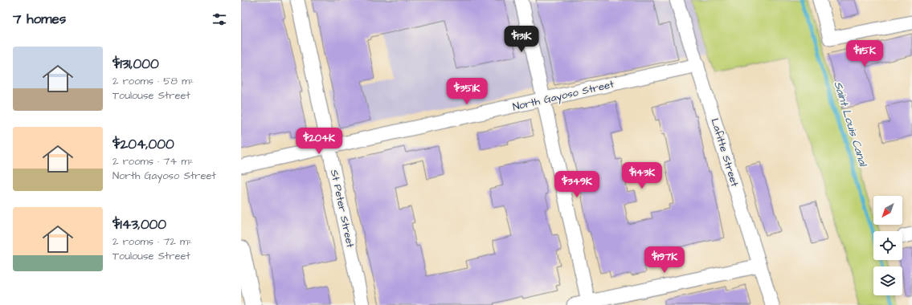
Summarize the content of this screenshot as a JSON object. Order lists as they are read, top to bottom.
{
  "streets": {
    "street": ["North Gayoso Street", "Lafitte Street", "St Peter Street"]
  },
  "crossings": [
    ["North Gayoso Street", "Lafitte Street"],
    ["North Gayoso Street", "St Peter Street"]
  ],
  "water": ["Saint Louis Canal"],
  "north": "bottom left",
  "page": {
    "heading": "7 homes",
    "price": [
      "$131K",
      "$115K",
      "$351K",
      "$204K",
      "$143K",
      "$349K",
      "$197K"
    ],
    "list": [
      {
        "name": "$131,000",
        "note": "2 rooms · 58 m² · Toulouse Street"
      },
      {
        "name": "$204,000",
        "note": "2 rooms · 74 m² · North Gayoso Street"
      },
      {
        "name": "$143,000",
        "note": "2 rooms · 72 m² · Toulouse Street"
      }
    ]
  }
}
